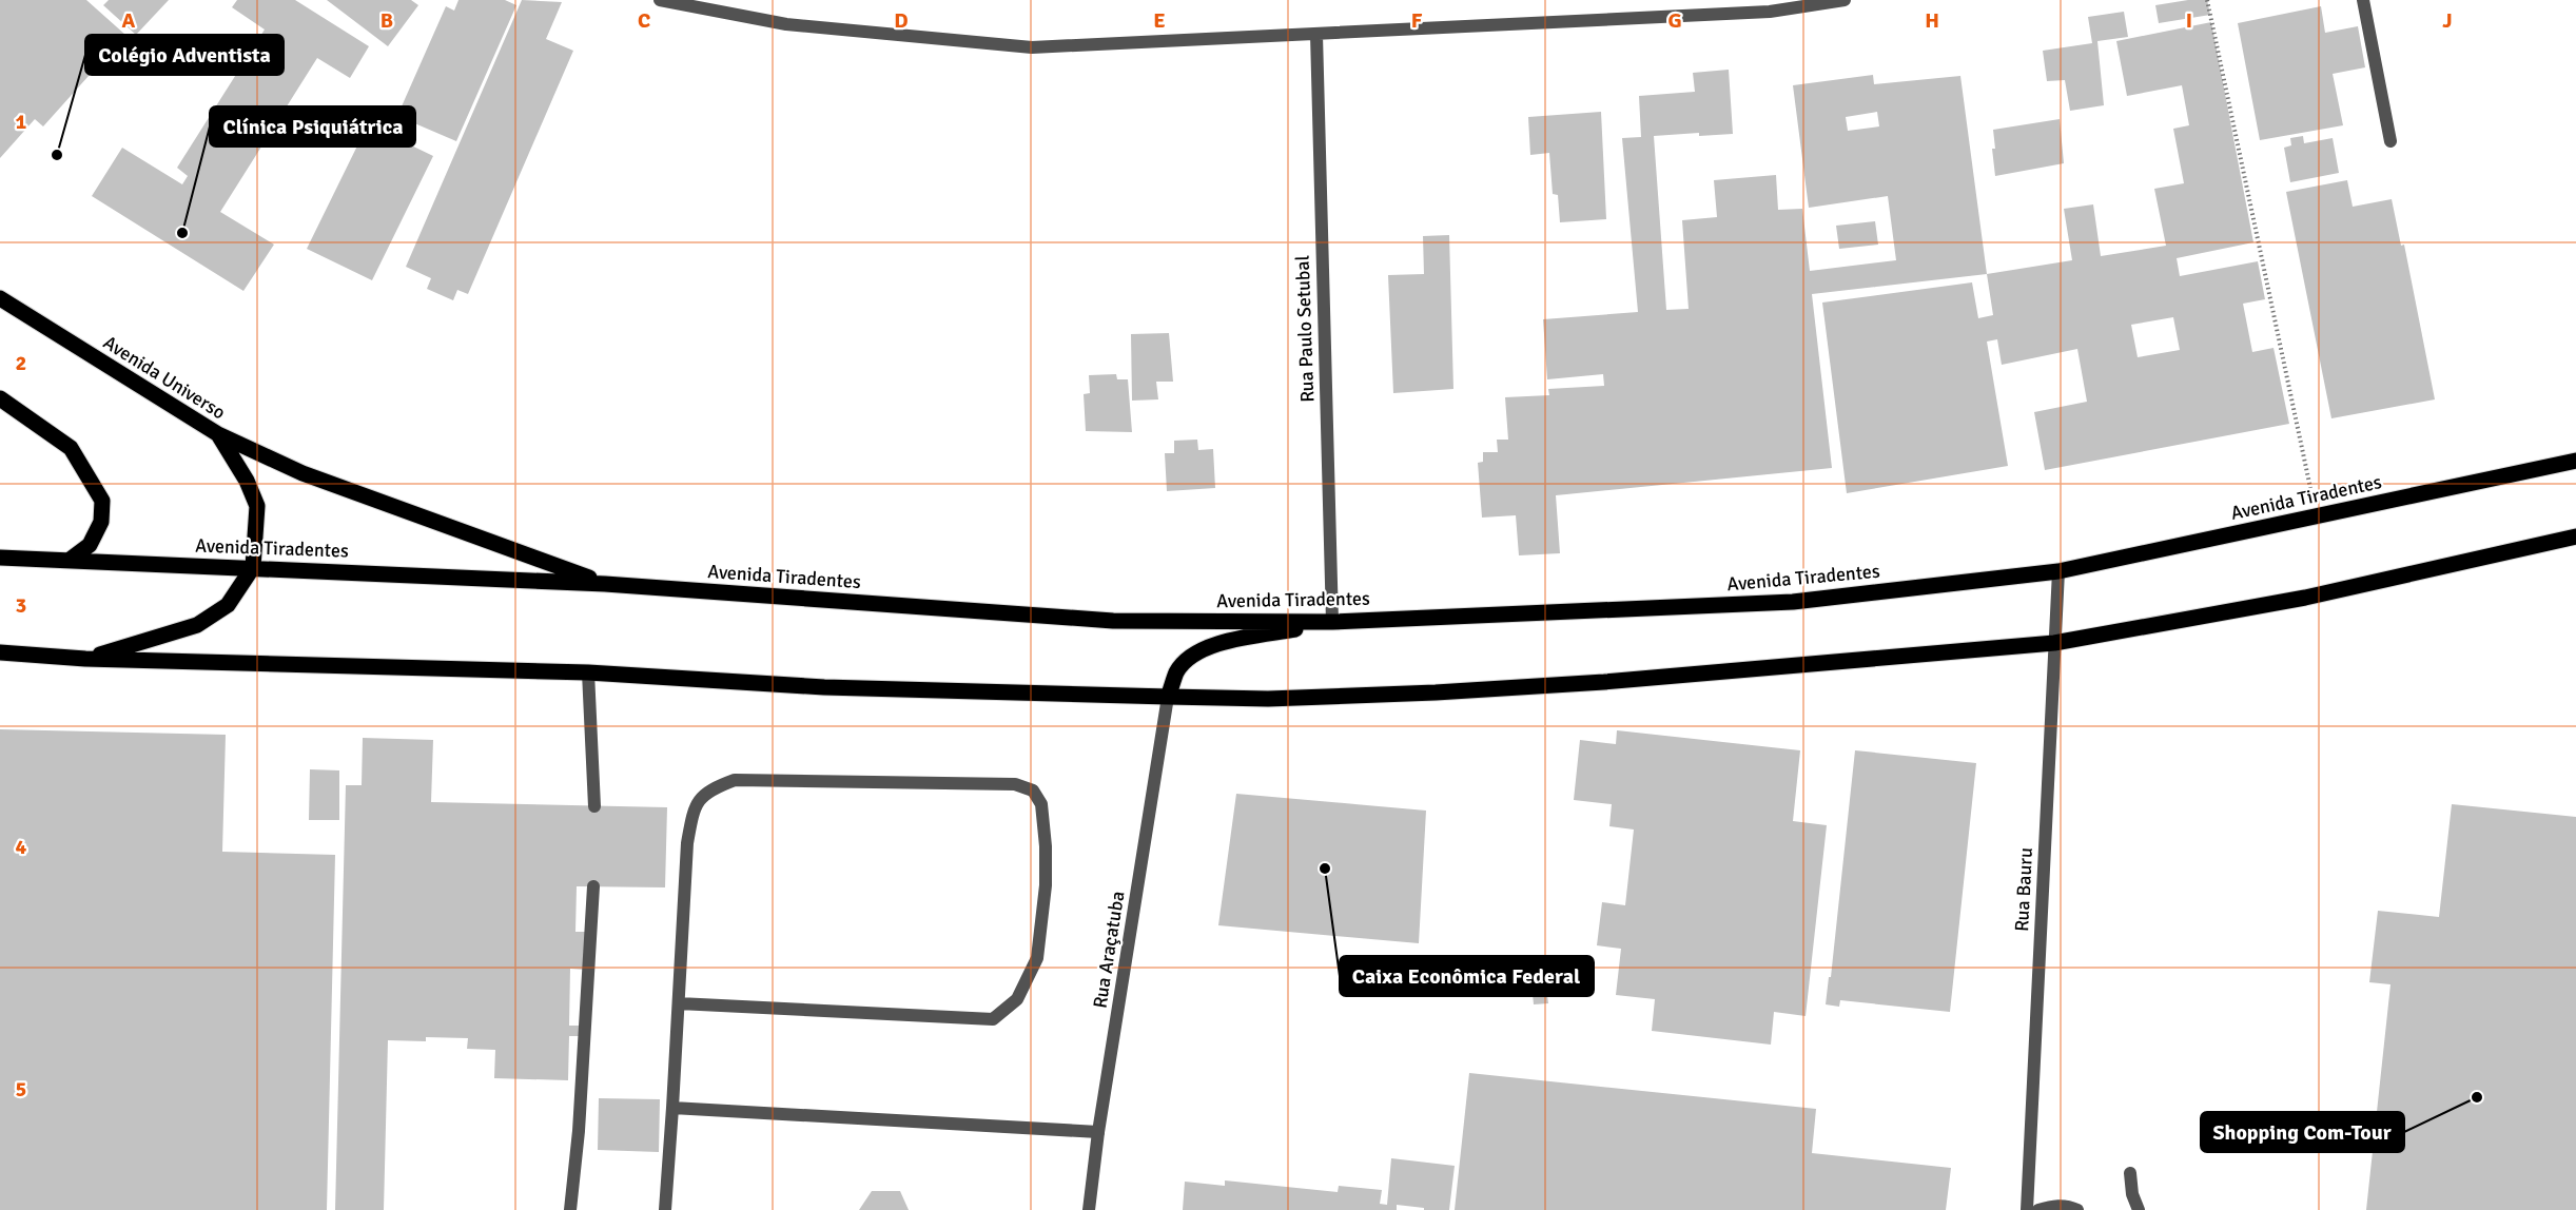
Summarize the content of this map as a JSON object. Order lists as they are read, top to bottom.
{
  "streets": {
    "main road": ["Avenida Universo", "Avenida Tiradentes"],
    "street": ["Rua Paulo Setubal", "Rua Bauru", "Rua Araçatuba"]
  },
  "crossings": [
    ["Rua Paulo Setubal", "Avenida Tiradentes"],
    ["Avenida Universo", "Avenida Tiradentes"],
    ["Avenida Tiradentes", "Rua Bauru"]
  ],
  "places": [
    "Colégio Adventista",
    "Clínica Psiquiátrica",
    "Caixa Econômica Federal",
    "Shopping Com-Tour"
  ],
  "grid": {
    "columns": [
      "A",
      "B",
      "C",
      "D",
      "E",
      "F",
      "G",
      "H",
      "I",
      "J"
    ],
    "rows": [
      "1",
      "2",
      "3",
      "4",
      "5"
    ]
  }
}
